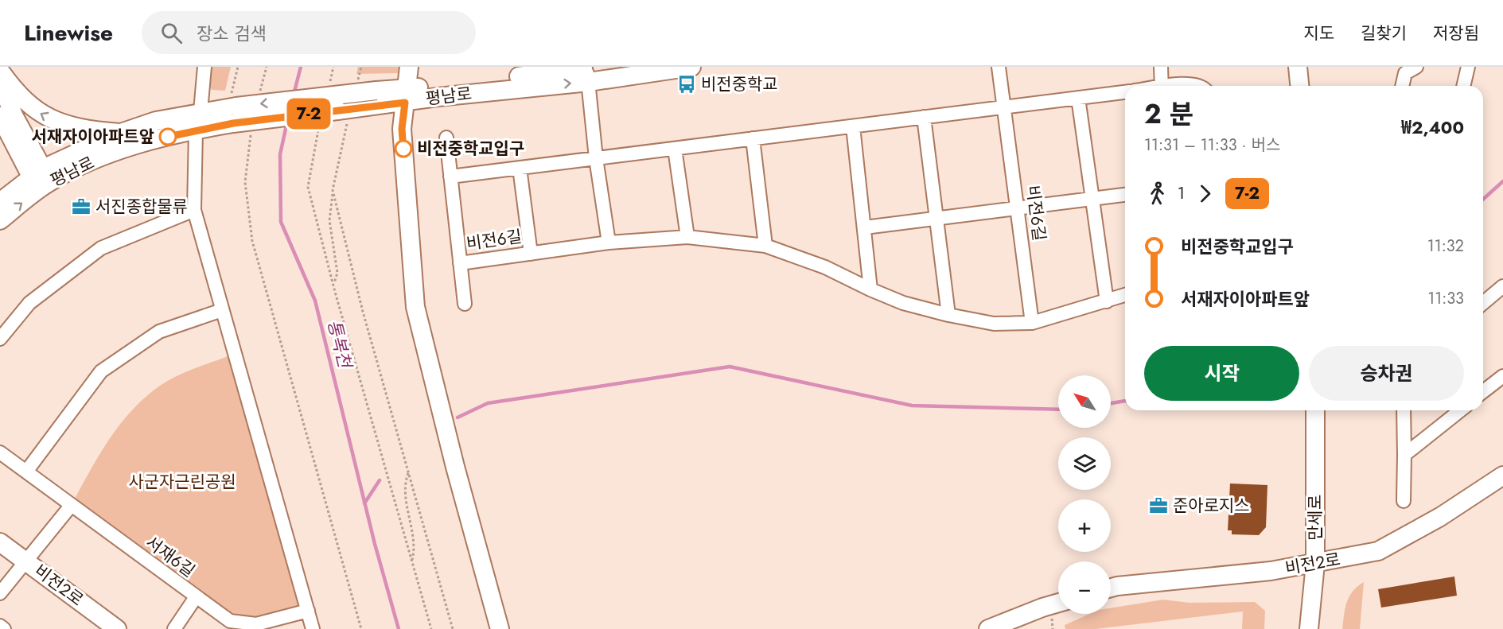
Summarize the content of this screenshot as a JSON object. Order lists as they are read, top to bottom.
{
  "streets": {
    "street": [
      "평남로",
      "비전6길",
      "만세로",
      "서재6길",
      "비전2로"
    ]
  },
  "crossings": [
    ["만세로", "비전2로"]
  ],
  "water": ["통복천"],
  "parks": ["사군자근린공원"],
  "places": {
    "bus stop": ["비전중학교"],
    "other": ["서재자이아파트앞", "비전중학교입구"],
    "office": ["서진종합물류", "준아로지스"]
  },
  "lines": ["bus line 7-2"],
  "north": "top left",
  "page": {
    "header": "Linewise",
    "search": "장소 검색",
    "nav": ["지도", "길찾기", "저장됨"],
    "on_map": "7-2",
    "heading": ["2 분", "11:31 – 11:33 · 버스", "₩2,400"],
    "legs": ["1", "7-2"],
    "list": [
      {
        "name": "비전중학교입구",
        "value": "11:32"
      },
      {
        "name": "서재자이아파트앞",
        "value": "11:33"
      }
    ],
    "buttons": ["시작", "승차권"],
    "map_buttons": ["+", "−"]
  }
}
